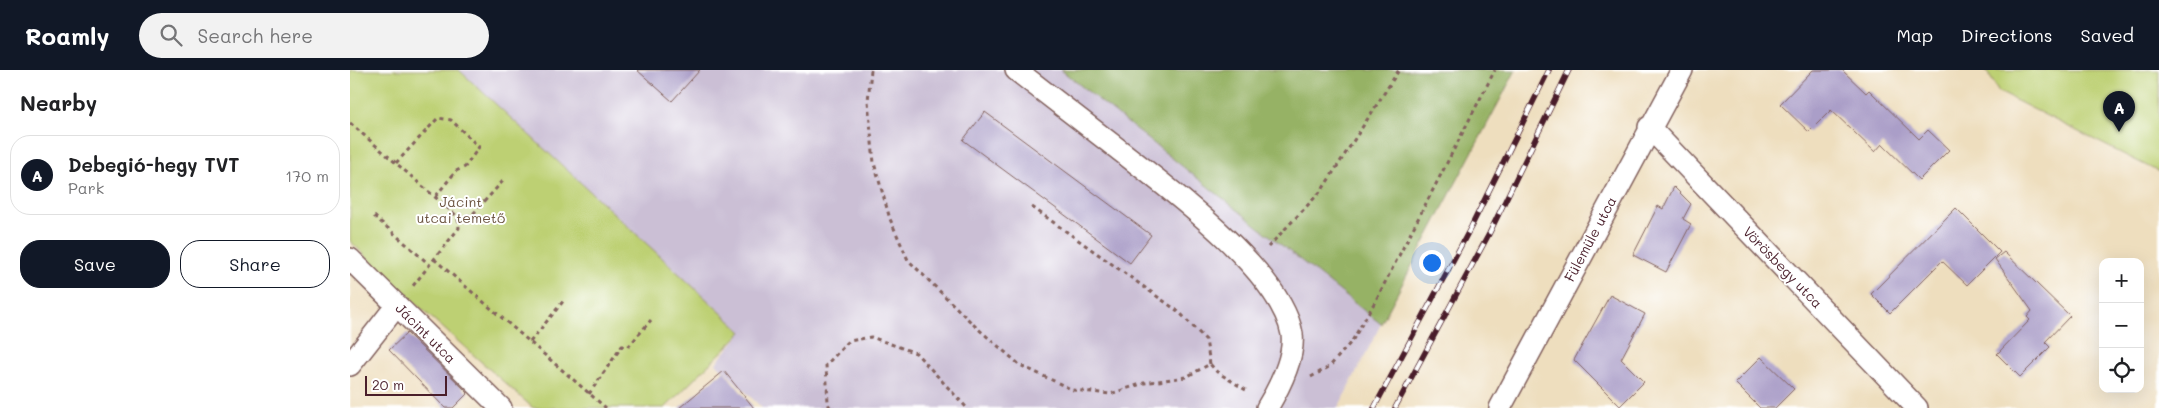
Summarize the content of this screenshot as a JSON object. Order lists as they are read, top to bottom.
{
  "streets": {
    "street": ["Fülemüle utca", "Vörösbegy utca", "Jácint utca"]
  },
  "crossings": [
    ["Fülemüle utca", "Vörösbegy utca"]
  ],
  "parks": ["Jácint utcai temető"],
  "scale_bar": "20 m",
  "page": {
    "header": "Roamly",
    "search": "Search here",
    "nav": ["Map", "Directions", "Saved"],
    "heading": "Nearby",
    "pins": "A",
    "list": [
      {
        "mark": "A",
        "name": "Debegió-hegy TVT",
        "note": "Park",
        "value": "170 m"
      }
    ],
    "buttons": ["Save", "Share"],
    "map_buttons": ["+", "−"],
    "scale": "20 m"
  }
}
